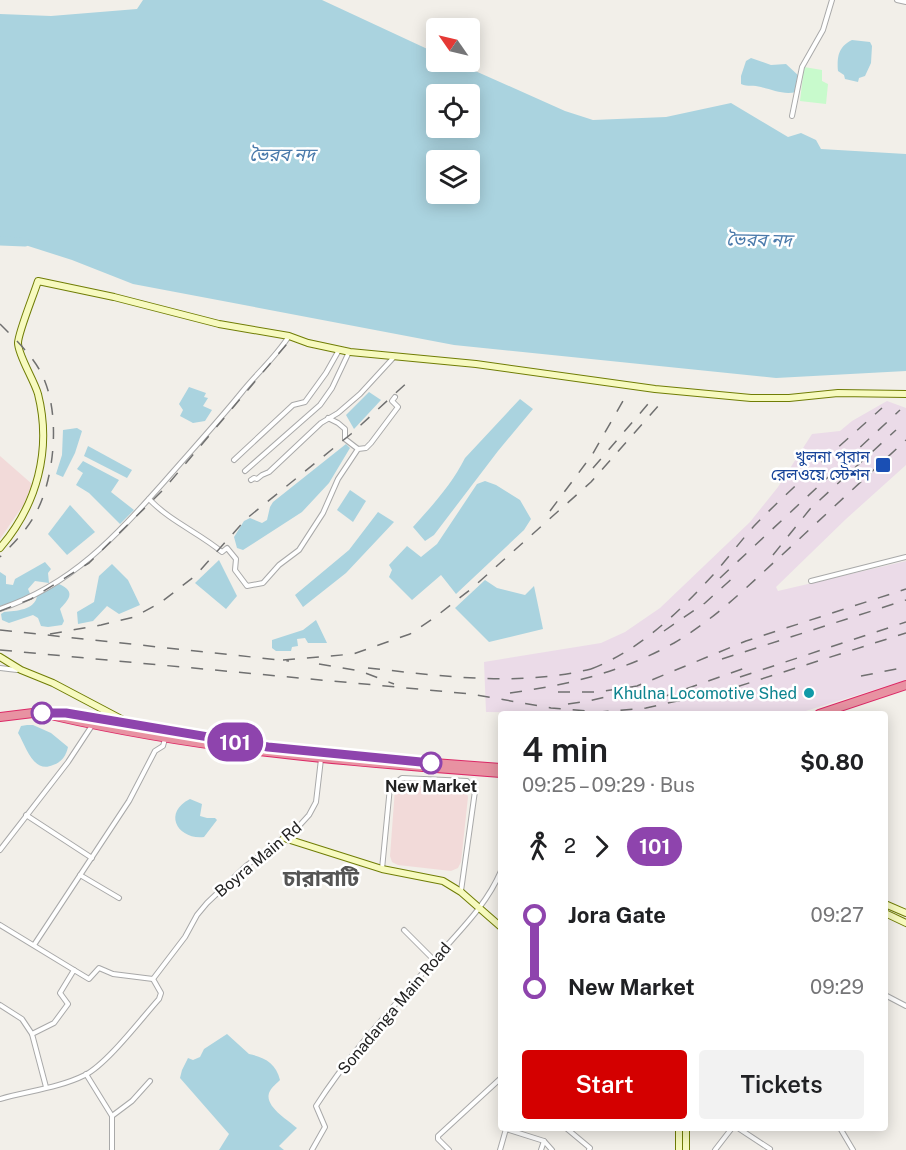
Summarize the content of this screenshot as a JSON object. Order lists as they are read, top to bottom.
{
  "streets": {
    "street": ["Boyra Main Rd", "Sonadanga Main Road"]
  },
  "districts": ["চারাবাটি"],
  "water": ["ভৈরব নদ"],
  "places": {
    "transit": ["খুলনা পুরান রেলওয়ে স্টেশন"],
    "other": ["Khulna Locomotive Shed", "New Market"]
  },
  "lines": ["bus line 101"],
  "north": "top left",
  "page": {
    "on_map": "101",
    "heading": ["4 min", "09:25 – 09:29 · Bus", "$0.80"],
    "legs": ["2", "101"],
    "list": [
      {
        "name": "Jora Gate",
        "value": "09:27"
      },
      {
        "name": "New Market",
        "value": "09:29"
      }
    ],
    "buttons": ["Start", "Tickets"]
  }
}
